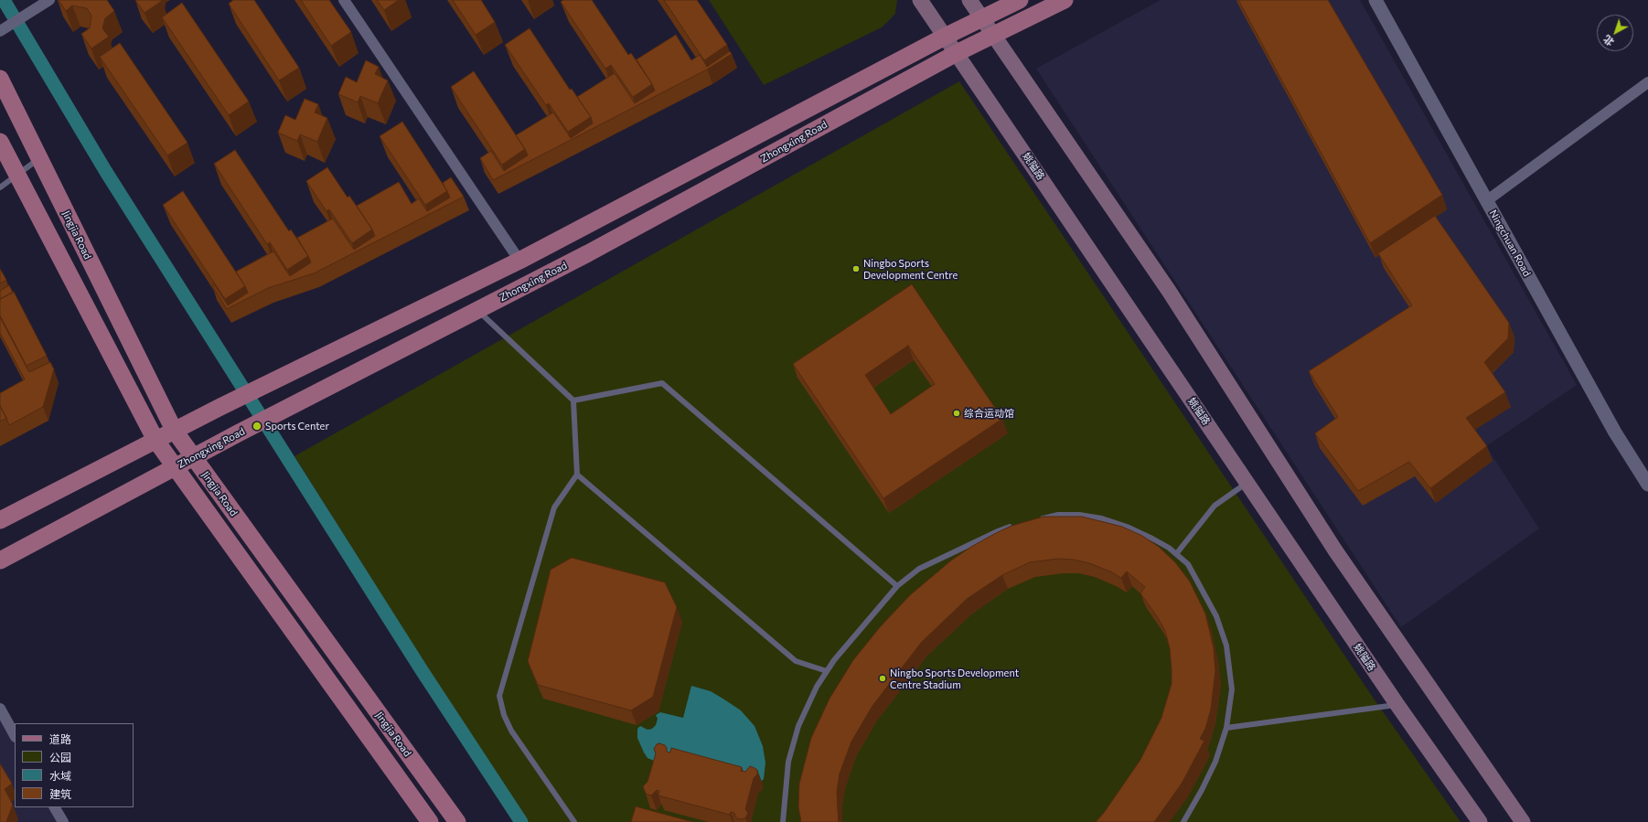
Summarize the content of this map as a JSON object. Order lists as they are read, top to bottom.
{
  "streets": {
    "main road": ["Zhongxing Road", "姚隘路", "Jingjia Road"],
    "street": ["Ningchuan Road"]
  },
  "crossings": [
    ["Zhongxing Road", "姚隘路"],
    ["Zhongxing Road", "Jingjia Road"]
  ],
  "places": [
    "Ningbo Sports Development Centre",
    "综合运动馆",
    "Sports Center",
    "Ningbo Sports Development Centre Stadium"
  ],
  "legend": [
    "道路",
    "公园",
    "水域",
    "建筑"
  ],
  "north": "bottom left"
}
